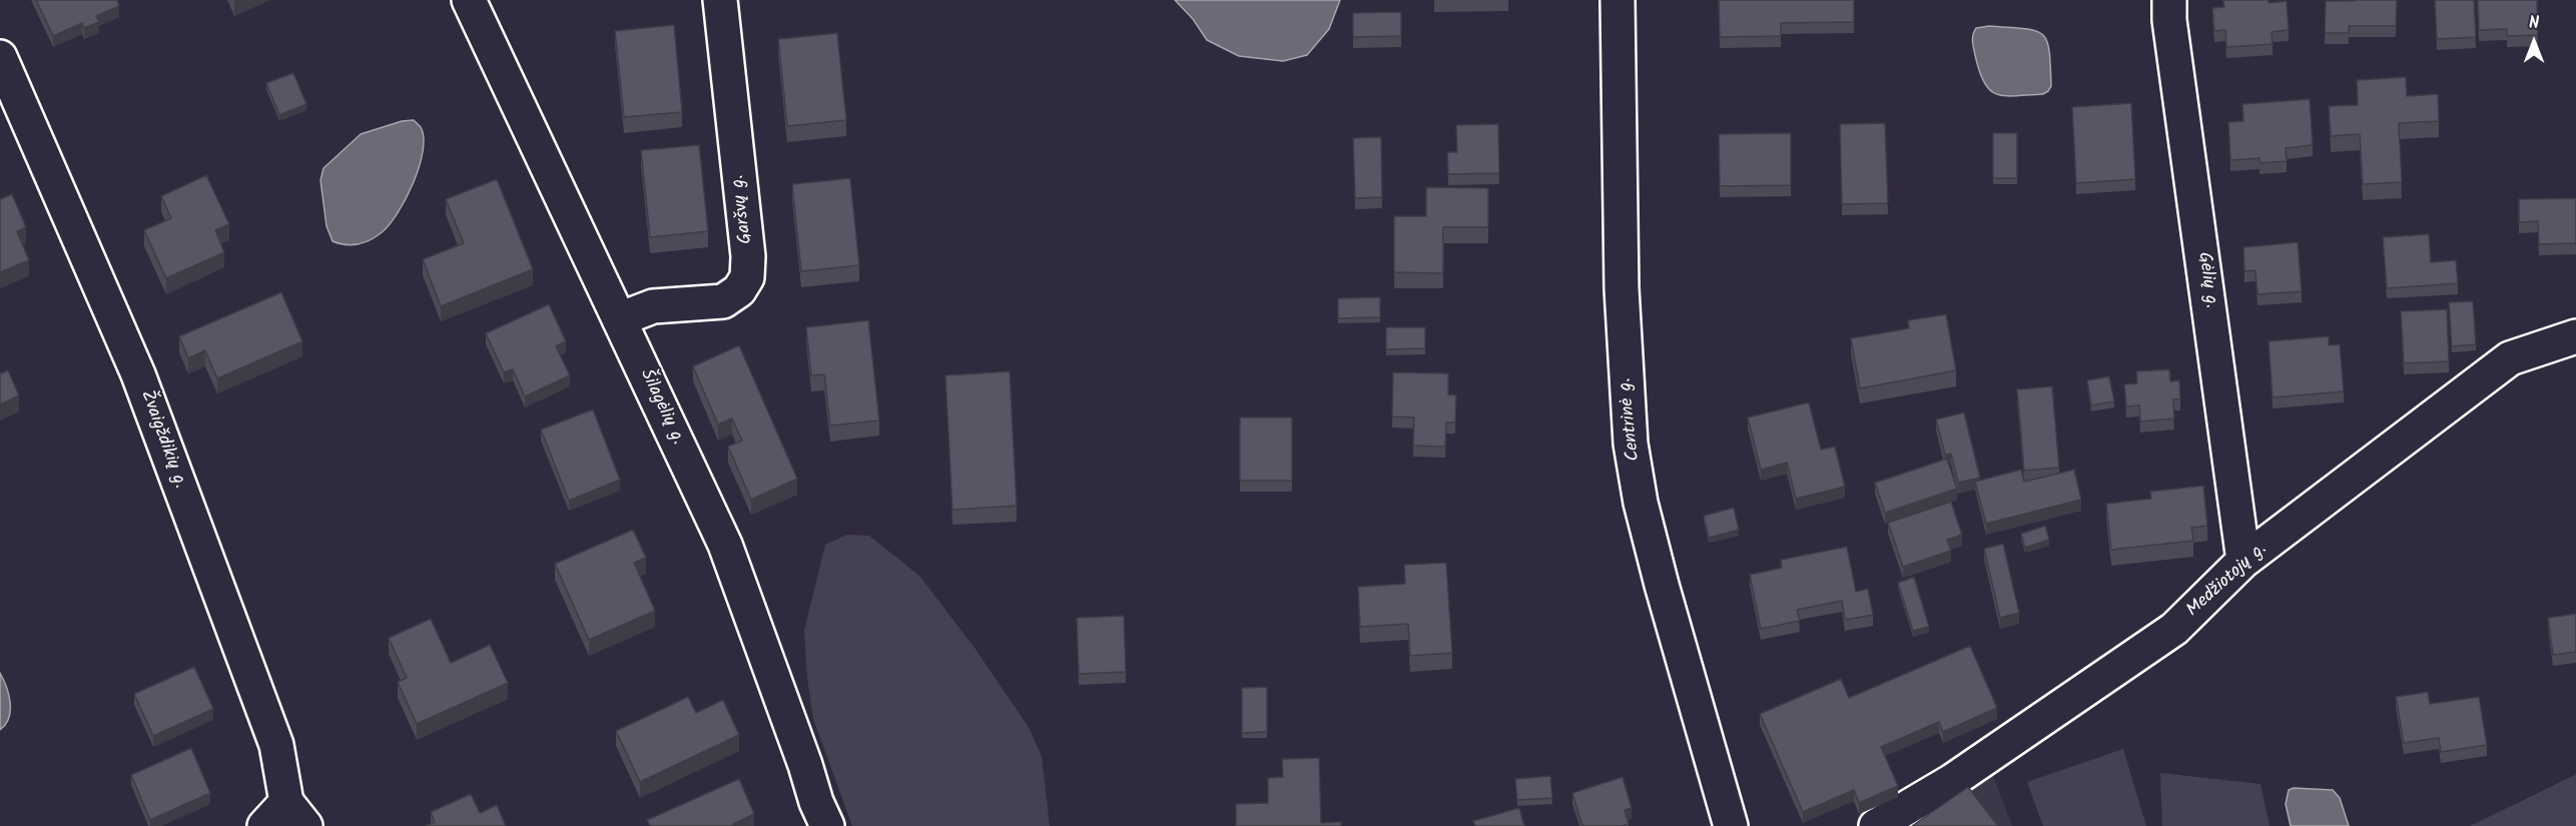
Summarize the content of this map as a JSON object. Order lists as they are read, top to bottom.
{
  "streets": {
    "street": [
      "Garšvų g.",
      "Gėlių g.",
      "Šilagėlių g.",
      "Centrinė g.",
      "Žvaigždikių g.",
      "Medžiotojų g."
    ]
  },
  "crossings": [
    ["Garšvų g.", "Šilagėlių g."],
    ["Gėlių g.", "Medžiotojų g."]
  ],
  "north": "top"
}
